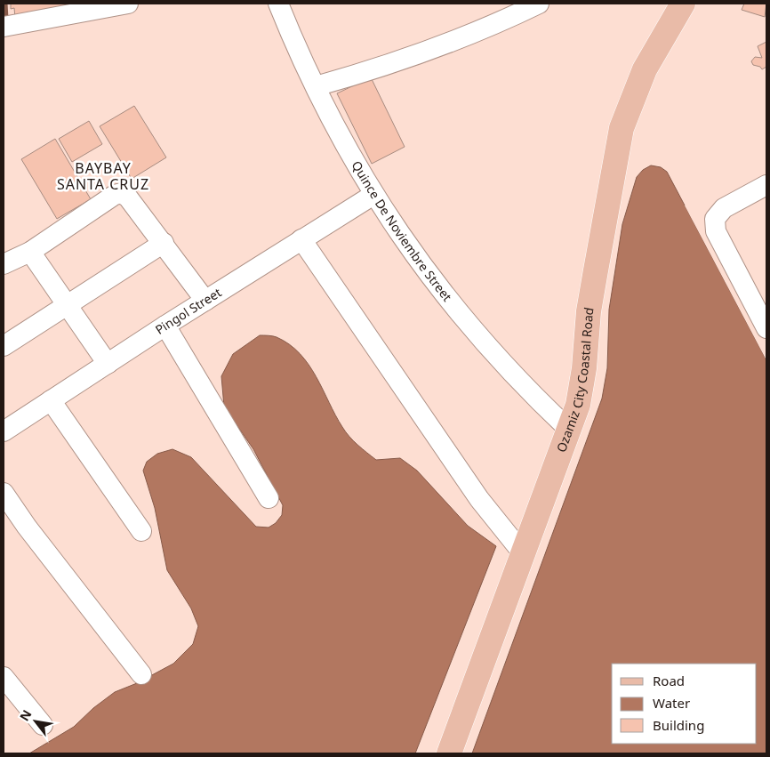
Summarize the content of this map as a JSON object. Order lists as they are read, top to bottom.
{
  "streets": {
    "main road": ["Ozamiz City Coastal Road"],
    "street": ["Quince De Noviembre Street", "Pingol Street"]
  },
  "crossings": [
    ["Quince De Noviembre Street", "Pingol Street"],
    ["Quince De Noviembre Street", "Ozamiz City Coastal Road"]
  ],
  "districts": ["BAYBAY SANTA CRUZ"],
  "legend": ["Road", "Water", "Building"],
  "north": "top left"
}
